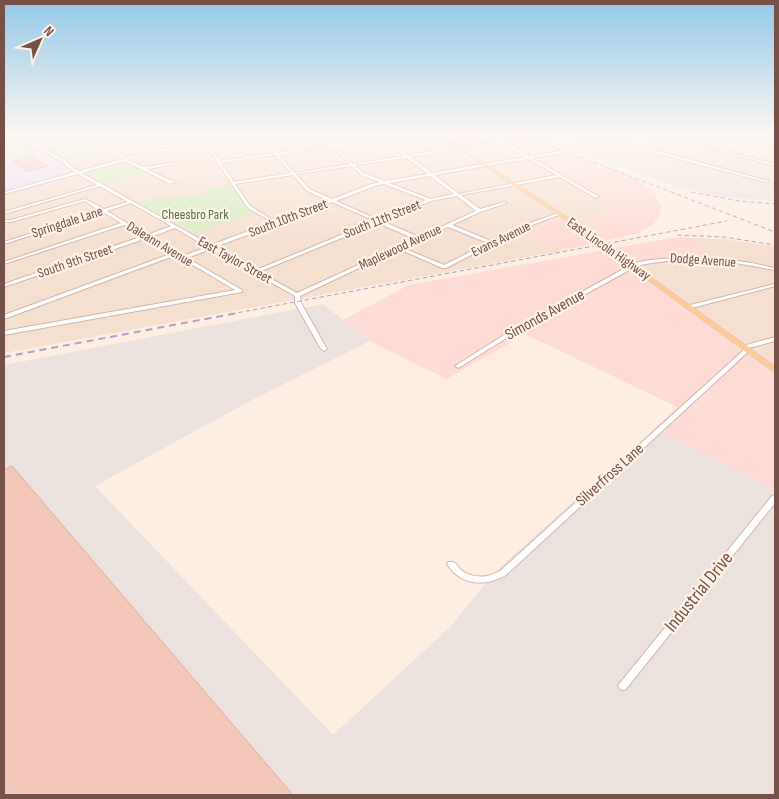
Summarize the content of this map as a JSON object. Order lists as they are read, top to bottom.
{
  "streets": {
    "main road": ["East Lincoln Highway"],
    "street": [
      "South 10th Street",
      "South 11th Street",
      "Springdale Lane",
      "Evans Avenue",
      "Daleann Avenue",
      "Maplewood Avenue",
      "East Taylor Street",
      "Dodge Avenue",
      "South 9th Street",
      "Simonds Avenue",
      "Silverfross Lane",
      "Industrial Drive"
    ]
  },
  "crossings": [
    ["South 10th Street", "Daleann Avenue"],
    ["South 10th Street", "East Taylor Street"],
    ["South 11th Street", "East Lincoln Highway"],
    ["South 11th Street", "East Taylor Street"],
    ["Springdale Lane", "Daleann Avenue"],
    ["Springdale Lane", "East Taylor Street"],
    ["Evans Avenue", "Maplewood Avenue"],
    ["Evans Avenue", "East Lincoln Highway"],
    ["Daleann Avenue", "South 9th Street"],
    ["Maplewood Avenue", "East Taylor Street"],
    ["East Lincoln Highway", "Dodge Avenue"],
    ["East Lincoln Highway", "Simonds Avenue"],
    ["East Lincoln Highway", "Silverfross Lane"],
    ["East Taylor Street", "South 9th Street"],
    ["Dodge Avenue", "Simonds Avenue"]
  ],
  "parks": ["Cheesbro Park"],
  "north": "top right"
}
